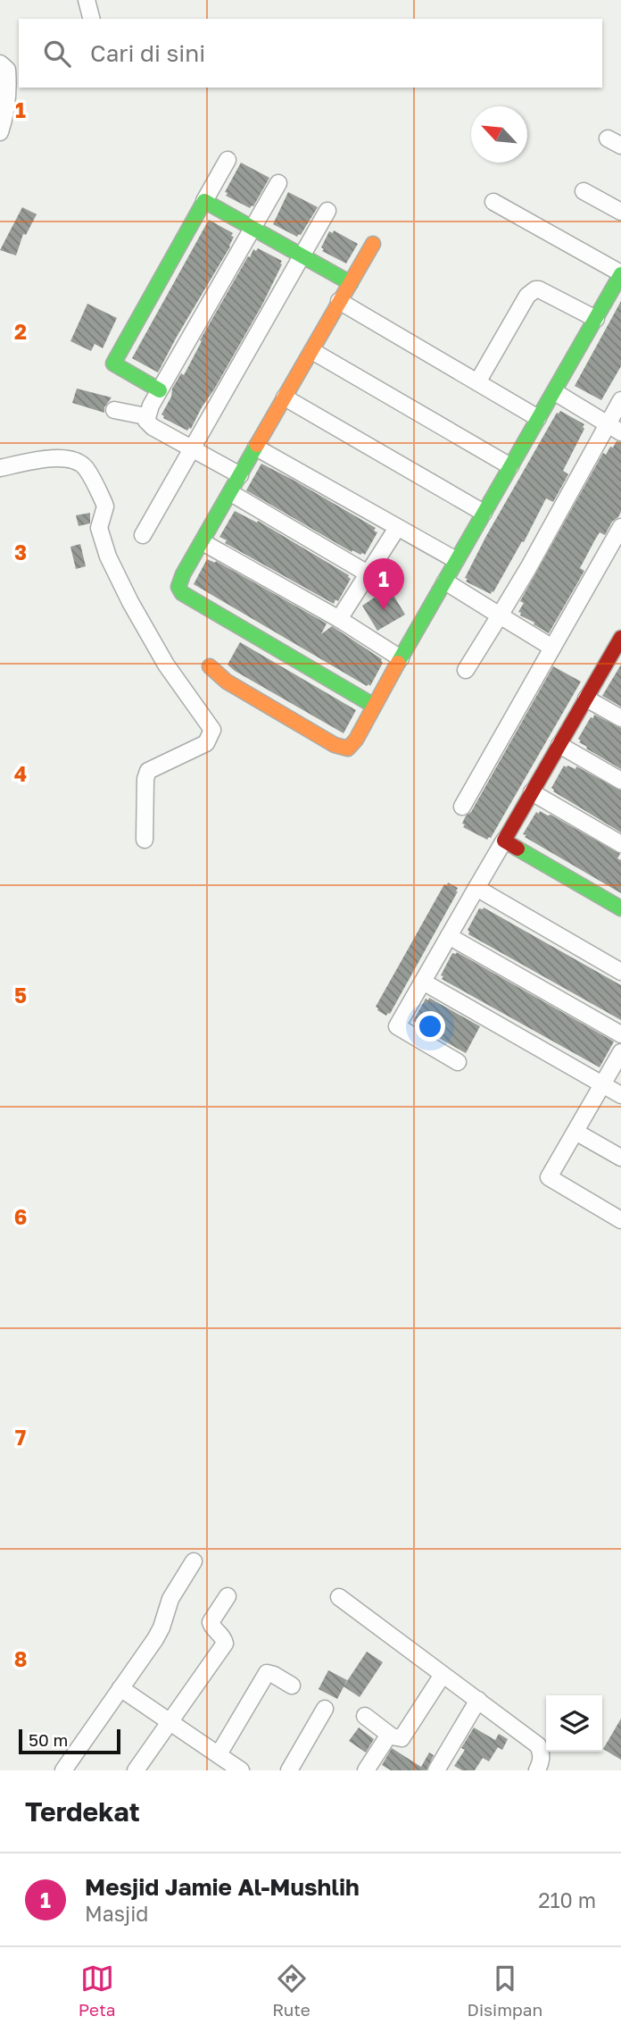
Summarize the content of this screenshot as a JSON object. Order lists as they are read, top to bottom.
{
  "scale_bar": "50 m",
  "north": "top left",
  "page": {
    "search": "Cari di sini",
    "pins": "1",
    "scale": "50 m",
    "heading": "Terdekat",
    "list": [
      {
        "mark": "1",
        "name": "Mesjid Jamie Al-Mushlih",
        "note": "Masjid",
        "value": "210 m"
      }
    ],
    "nav": ["Peta", "Rute", "Disimpan"]
  },
  "grid": {
    "rows": [
      "1",
      "2",
      "3",
      "4",
      "5",
      "6",
      "7",
      "8"
    ]
  }
}
